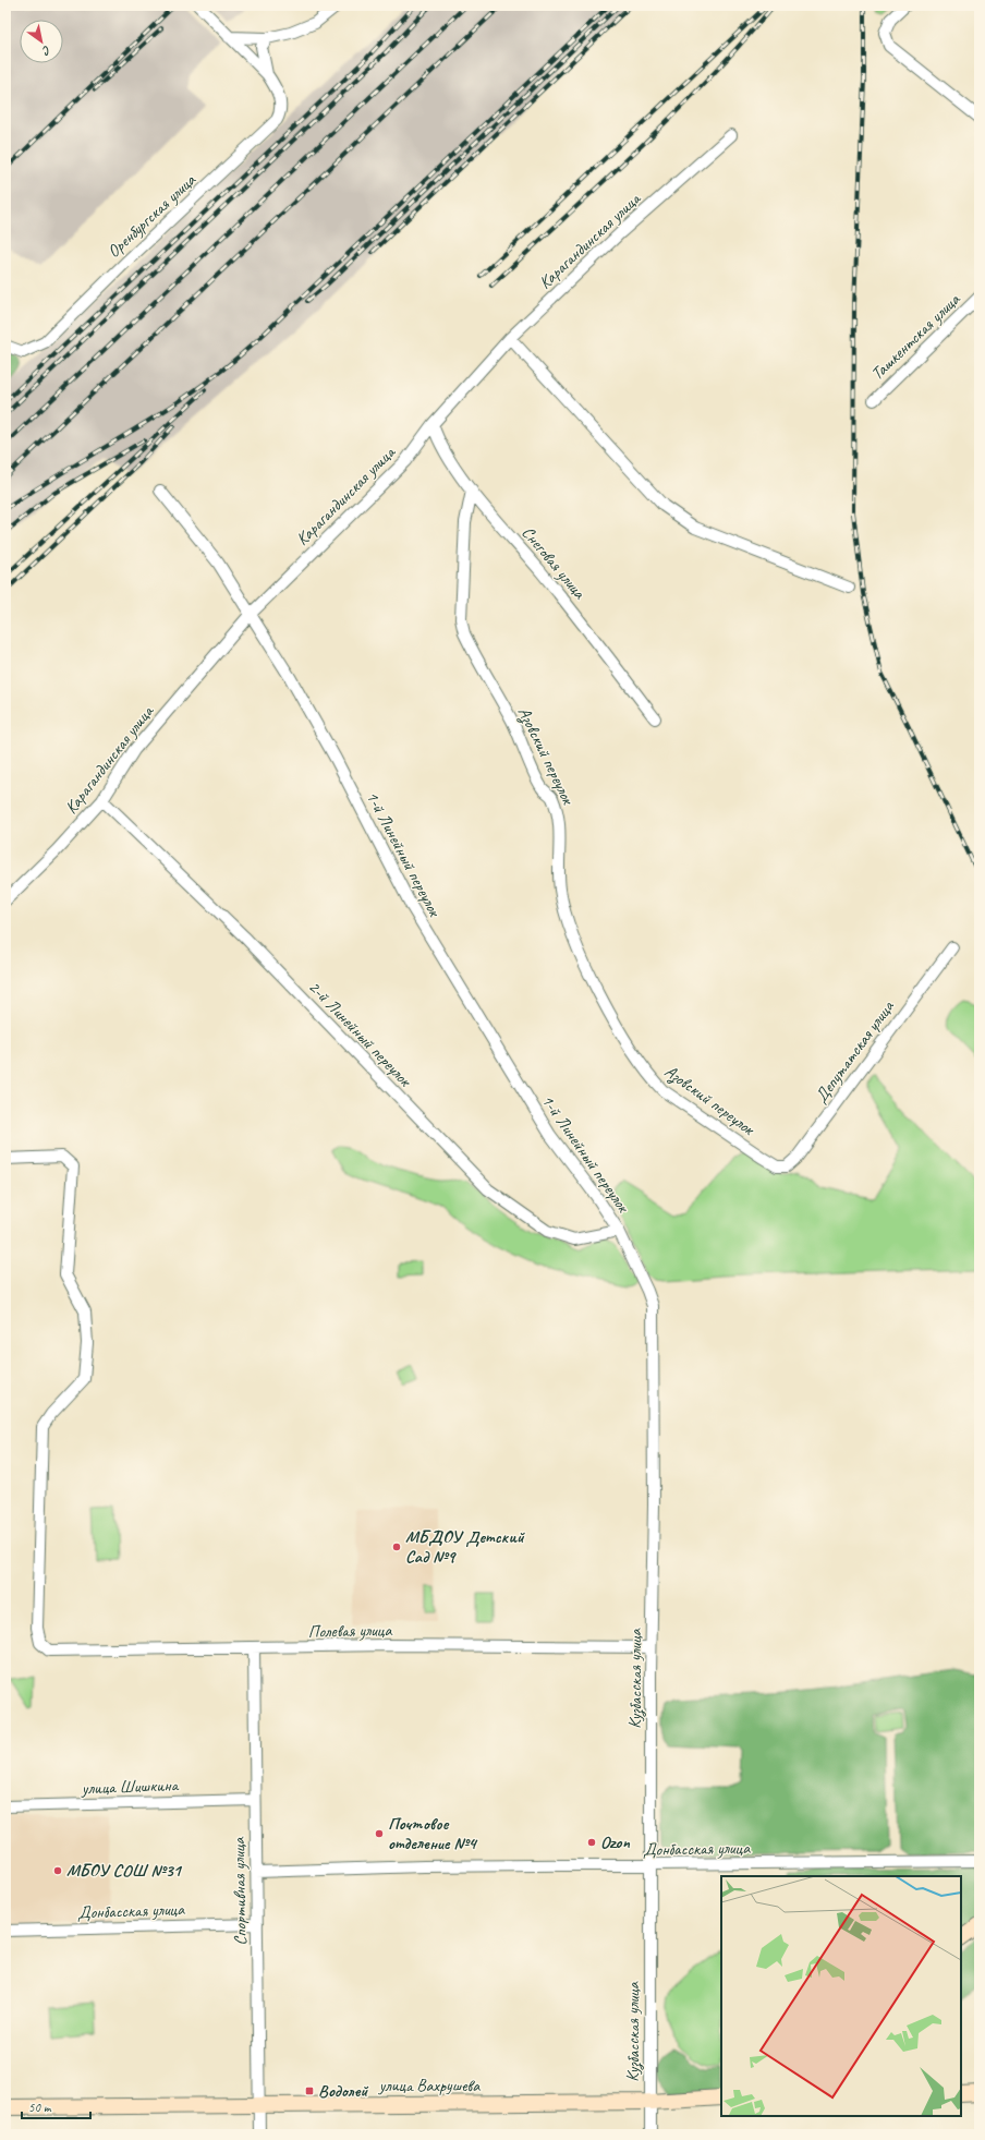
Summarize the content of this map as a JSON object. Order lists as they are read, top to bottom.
{
  "streets": {
    "main road": ["улица Вахрушева"],
    "street": [
      "Оренбургская улица",
      "Карагандинская улица",
      "Ташкентская улица",
      "Снеговая улица",
      "Азовский переулок",
      "1-й Линейный переулок",
      "2-й Линейный переулок",
      "Депутатская улица",
      "Полевая улица",
      "Кузбасская улица",
      "улица Шишкина",
      "Донбасская улица",
      "Спортивная улица"
    ]
  },
  "crossings": [
    ["Карагандинская улица", "Снеговая улица"],
    ["Карагандинская улица", "1-й Линейный переулок"],
    ["Карагандинская улица", "2-й Линейный переулок"],
    ["Снеговая улица", "Азовский переулок"],
    ["Азовский переулок", "Депутатская улица"],
    ["1-й Линейный переулок", "2-й Линейный переулок"],
    ["1-й Линейный переулок", "Кузбасская улица"],
    ["2-й Линейный переулок", "Кузбасская улица"],
    ["Полевая улица", "Кузбасская улица"],
    ["Полевая улица", "Спортивная улица"],
    ["Кузбасская улица", "Донбасская улица"],
    ["Кузбасская улица", "улица Вахрушева"],
    ["улица Шишкина", "Спортивная улица"],
    ["Донбасская улица", "Спортивная улица"],
    ["Спортивная улица", "улица Вахрушева"]
  ],
  "places": {
    "other": [
      "МБДОУ Детский Сад №9",
      "Почтовое отделение №4",
      "Ozon",
      "МБОУ СОШ №31"
    ],
    "transit": ["Водолей"]
  },
  "scale_bar": "50 m",
  "north": "bottom right"
}
